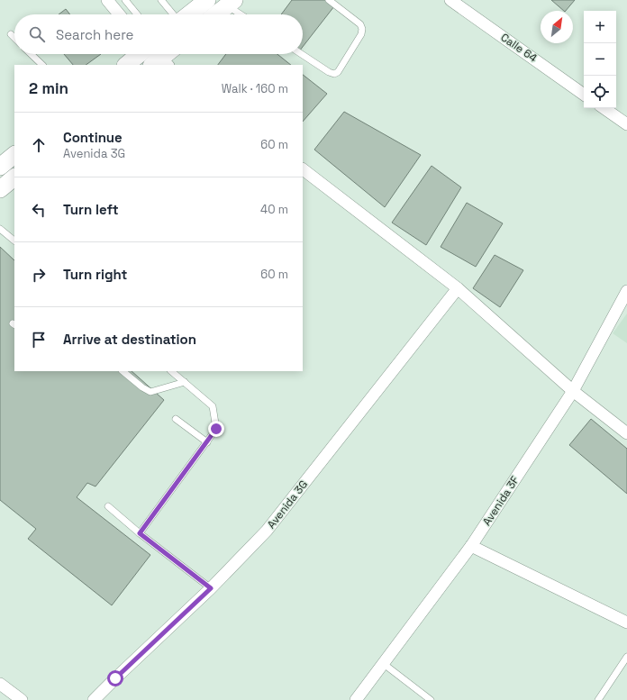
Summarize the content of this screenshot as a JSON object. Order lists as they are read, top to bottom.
{
  "streets": {
    "street": ["Calle 64", "Avenida 3F", "Avenida 3G"]
  },
  "north": "top right",
  "page": {
    "map_buttons": ["+", "−"],
    "search": "Search here",
    "heading": ["2 min", "Walk · 160 m"],
    "list": [
      ["Continue", "Avenida 3G", "60 m"],
      ["Turn left", "40 m"],
      ["Turn right", "60 m"],
      "Arrive at destination"
    ]
  }
}
